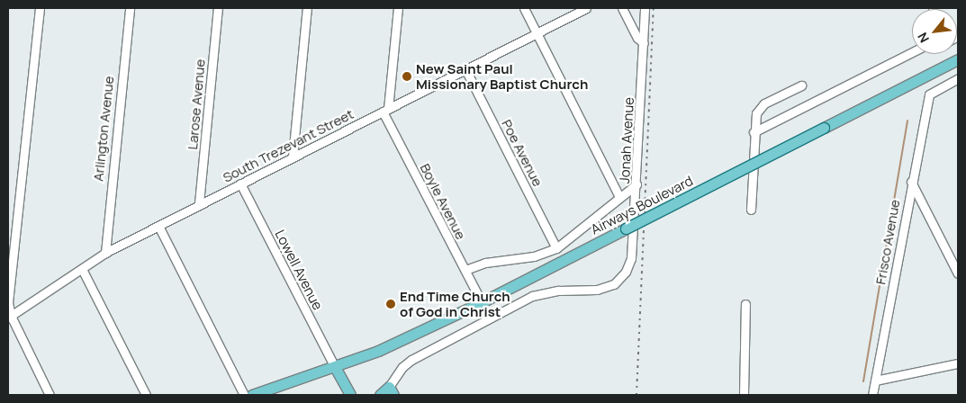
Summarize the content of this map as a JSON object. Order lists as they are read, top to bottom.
{
  "streets": {
    "main road": ["Airways Boulevard"],
    "street": [
      "Larose Avenue",
      "Arlington Avenue",
      "Jonah Avenue",
      "South Trezevant Street",
      "Poe Avenue",
      "Boyle Avenue",
      "Frisco Avenue",
      "Lowell Avenue"
    ]
  },
  "crossings": [
    ["Larose Avenue", "South Trezevant Street"],
    ["Arlington Avenue", "South Trezevant Street"],
    ["Jonah Avenue", "Airways Boulevard"],
    ["South Trezevant Street", "Poe Avenue"],
    ["South Trezevant Street", "Boyle Avenue"],
    ["South Trezevant Street", "Lowell Avenue"],
    ["Poe Avenue", "Airways Boulevard"],
    ["Boyle Avenue", "Airways Boulevard"],
    ["Airways Boulevard", "Lowell Avenue"]
  ],
  "places": ["New Saint Paul Missionary Baptist Church", "End Time Church of God in Christ"],
  "north": "bottom left"
}
